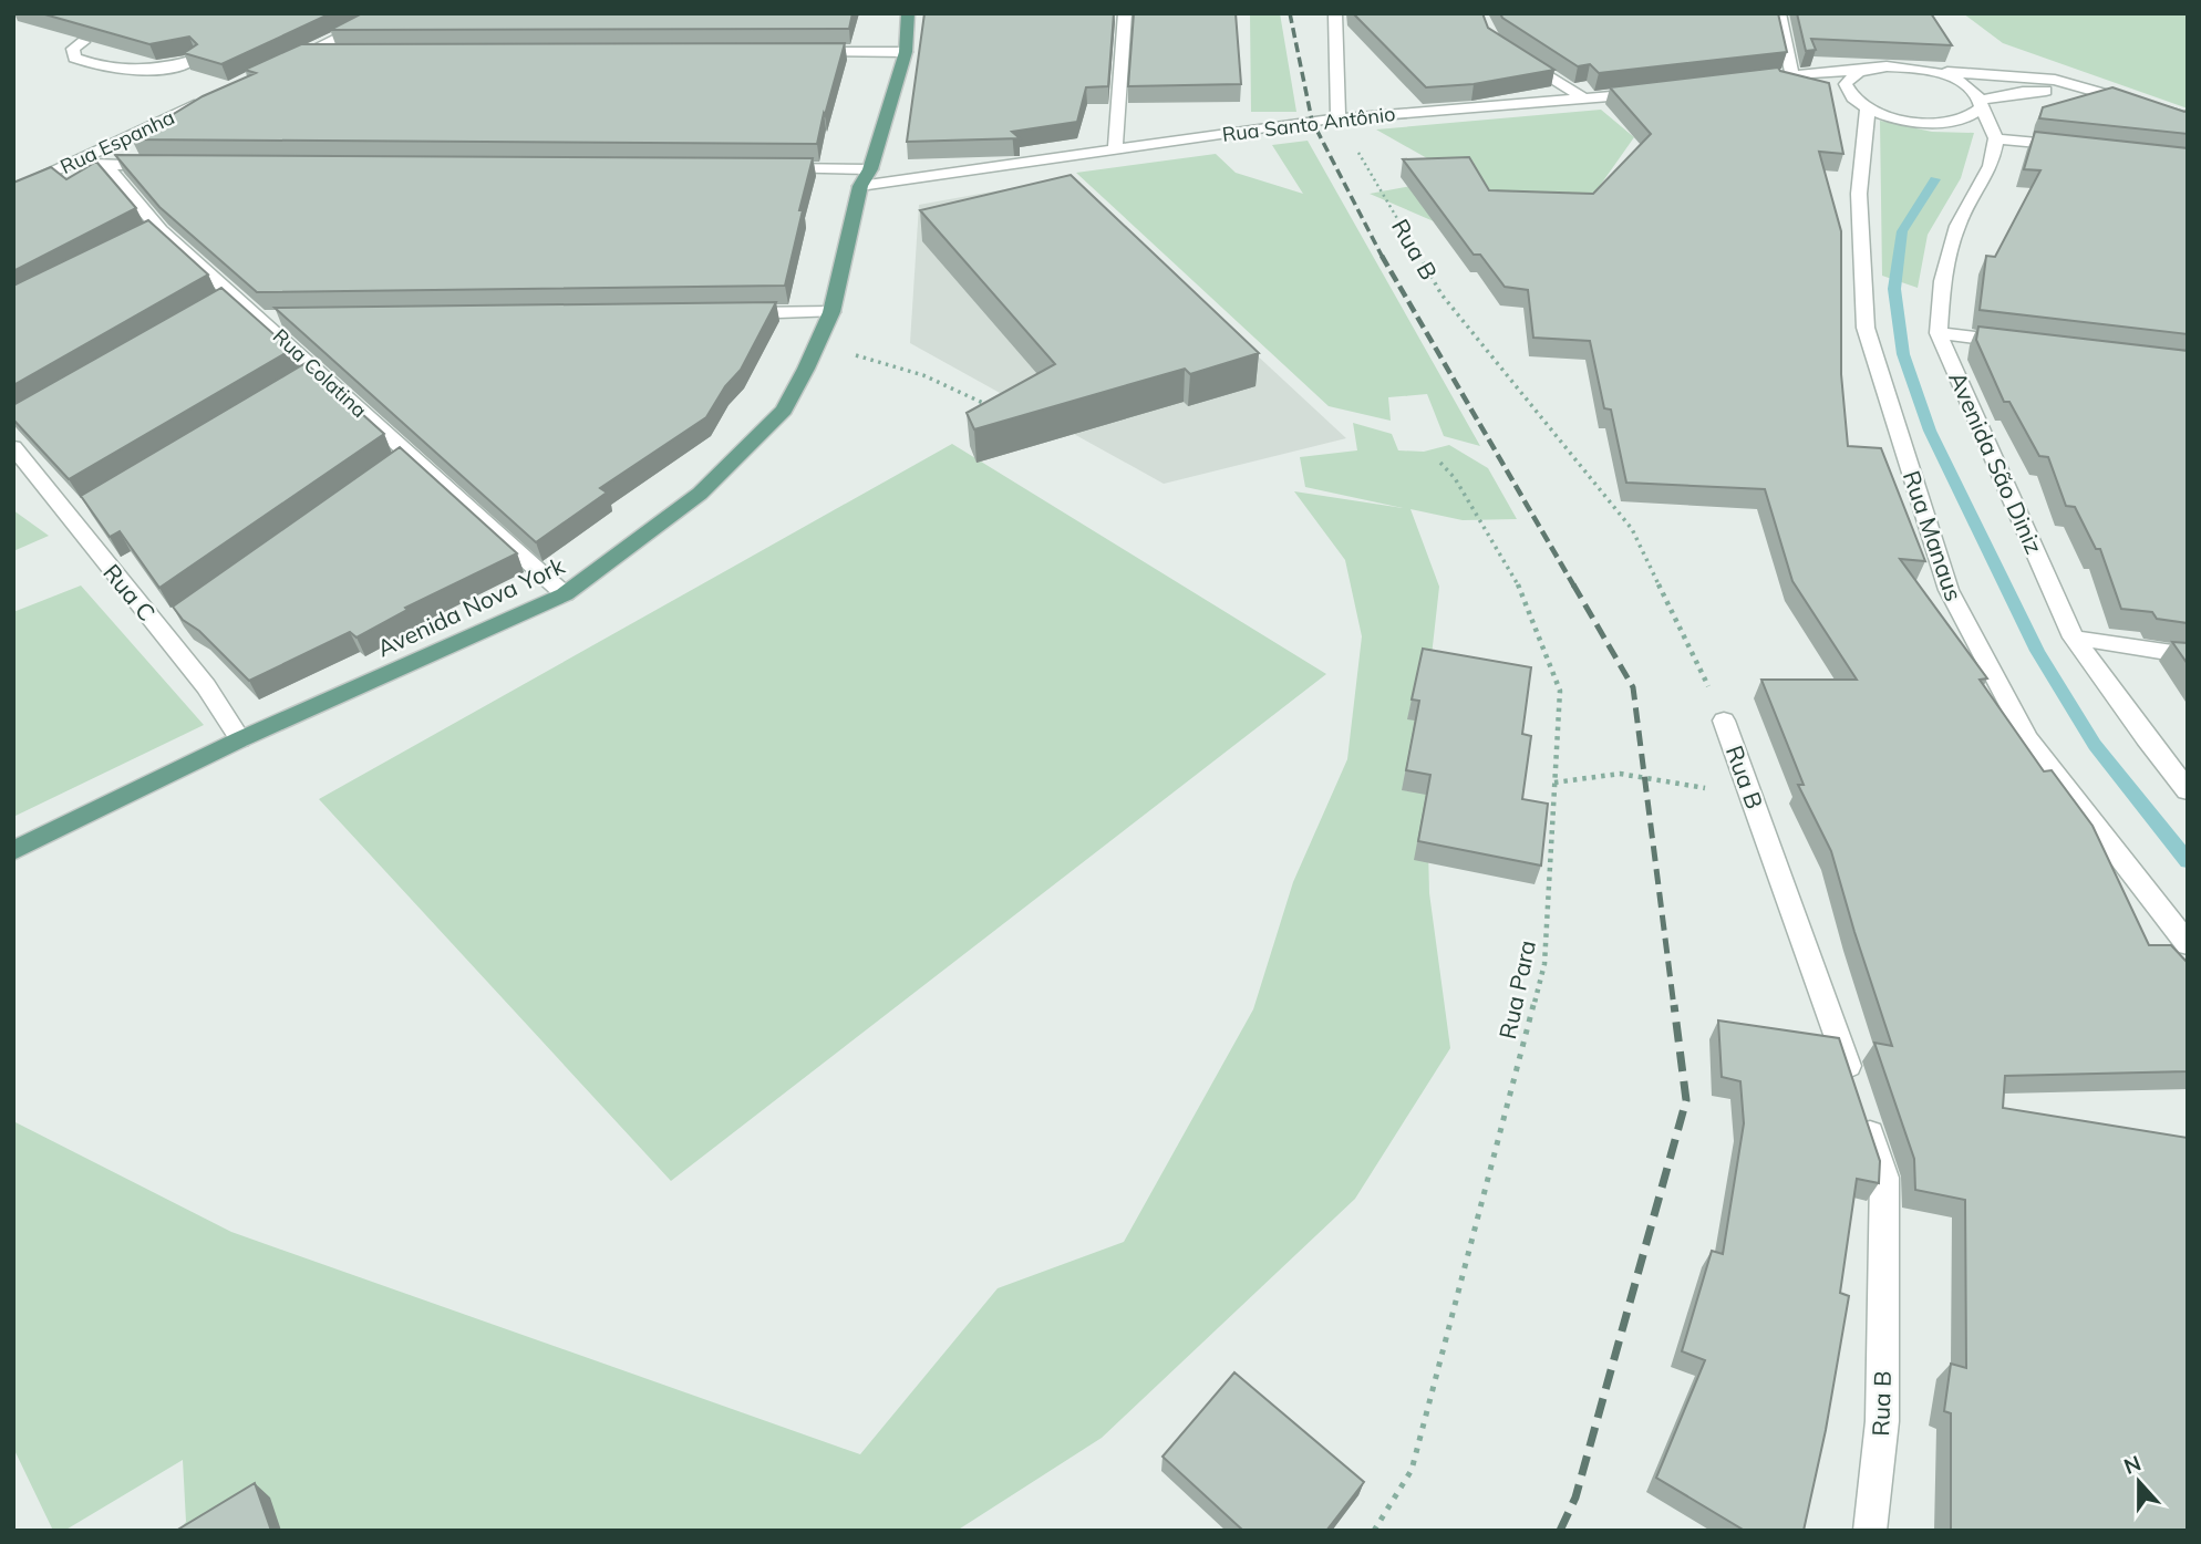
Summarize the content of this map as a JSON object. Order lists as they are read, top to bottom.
{
  "streets": {
    "main road": ["Avenida Nova York"],
    "street": [
      "Rua Santo Antônio",
      "Rua Espanha",
      "Rua B",
      "Rua Colatina",
      "Avenida São Diniz",
      "Rua Manaus",
      "Rua C"
    ],
    "path": ["Rua Para"]
  },
  "crossings": [
    ["Rua Santo Antônio", "Rua B"],
    ["Rua Santo Antônio", "Avenida Nova York"],
    ["Rua Colatina", "Avenida Nova York"],
    ["Rua C", "Avenida Nova York"]
  ],
  "north": "top"
}
